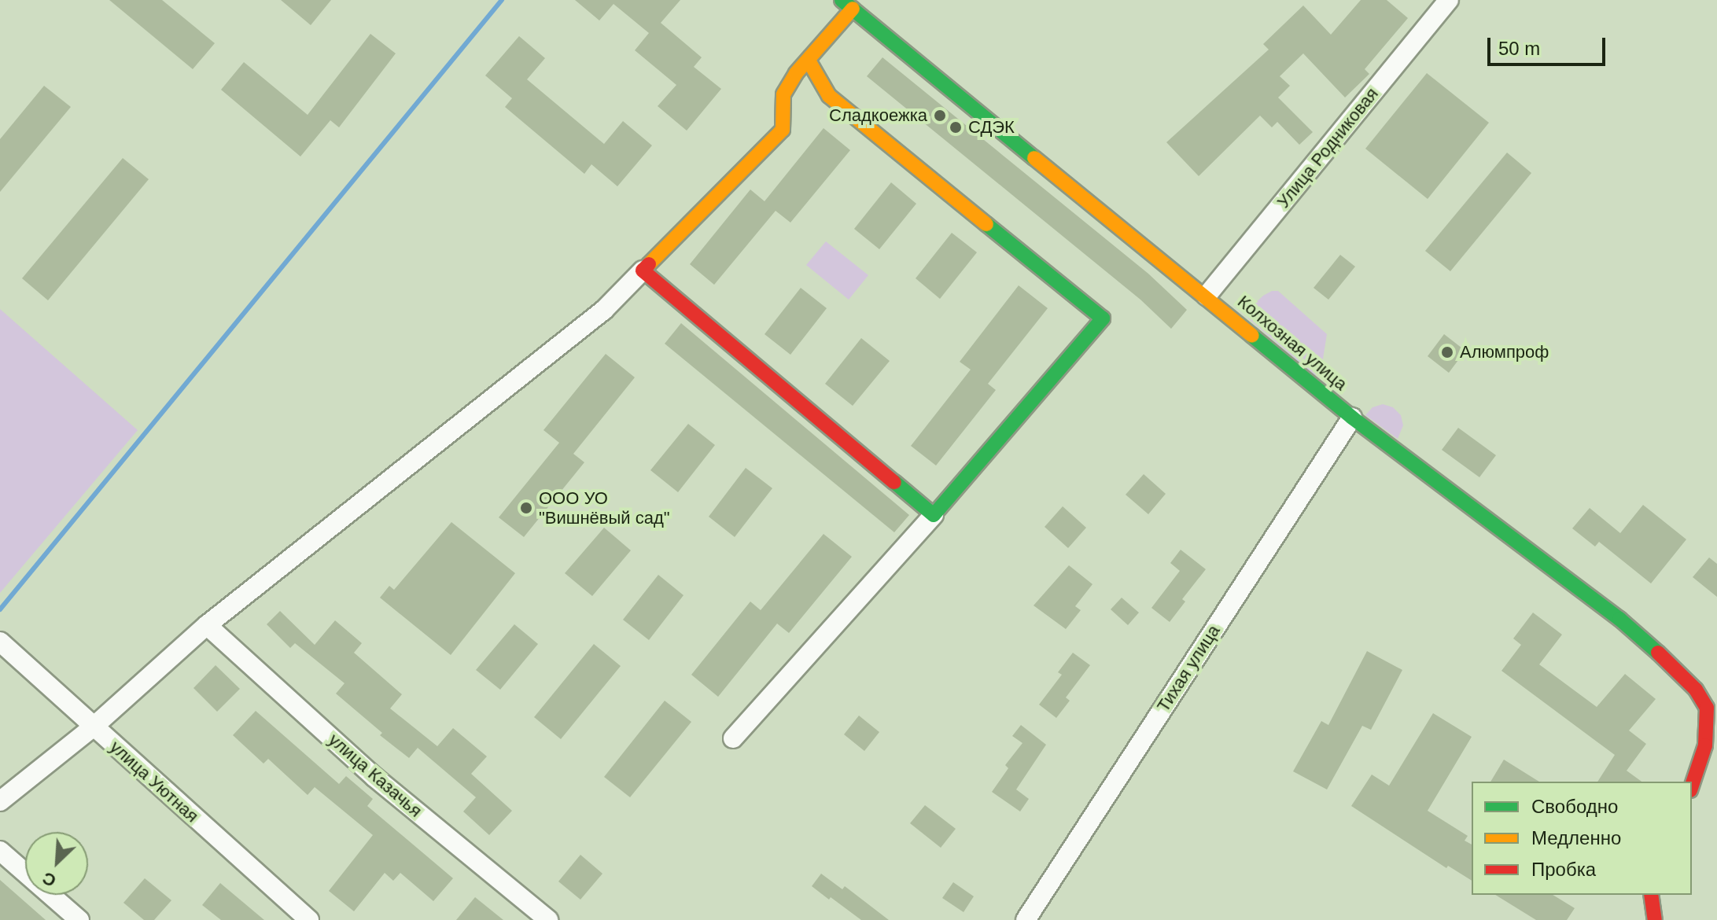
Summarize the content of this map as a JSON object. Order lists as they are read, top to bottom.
{
  "streets": {
    "street": [
      "Улица Родниковая",
      "Колхозная улица",
      "Тихая улица",
      "улица Казачья",
      "улица Уютная"
    ]
  },
  "crossings": [
    ["Улица Родниковая", "Колхозная улица"],
    ["Колхозная улица", "Тихая улица"]
  ],
  "places": [
    "Сладкоежка",
    "СДЭК",
    "Алюмпроф",
    "ООО УО \"Вишнёвый сад\""
  ],
  "legend": ["Свободно", "Медленно", "Пробка"],
  "scale_bar": "50 m",
  "north": "bottom left"
}
